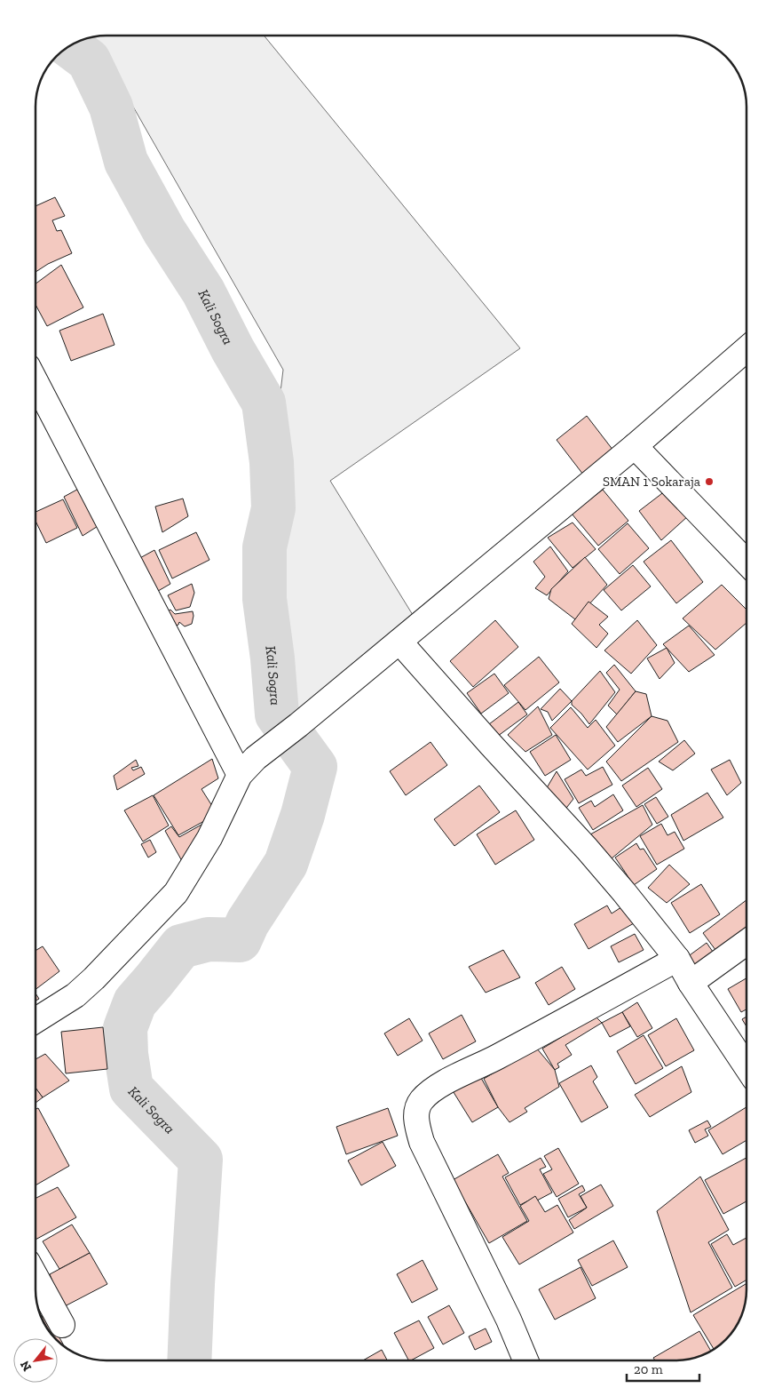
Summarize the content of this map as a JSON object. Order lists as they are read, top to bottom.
{
  "water": ["Kali Sogra"],
  "places": ["SMAN 1 Sokaraja"],
  "scale_bar": "20 m",
  "north": "bottom left"
}
